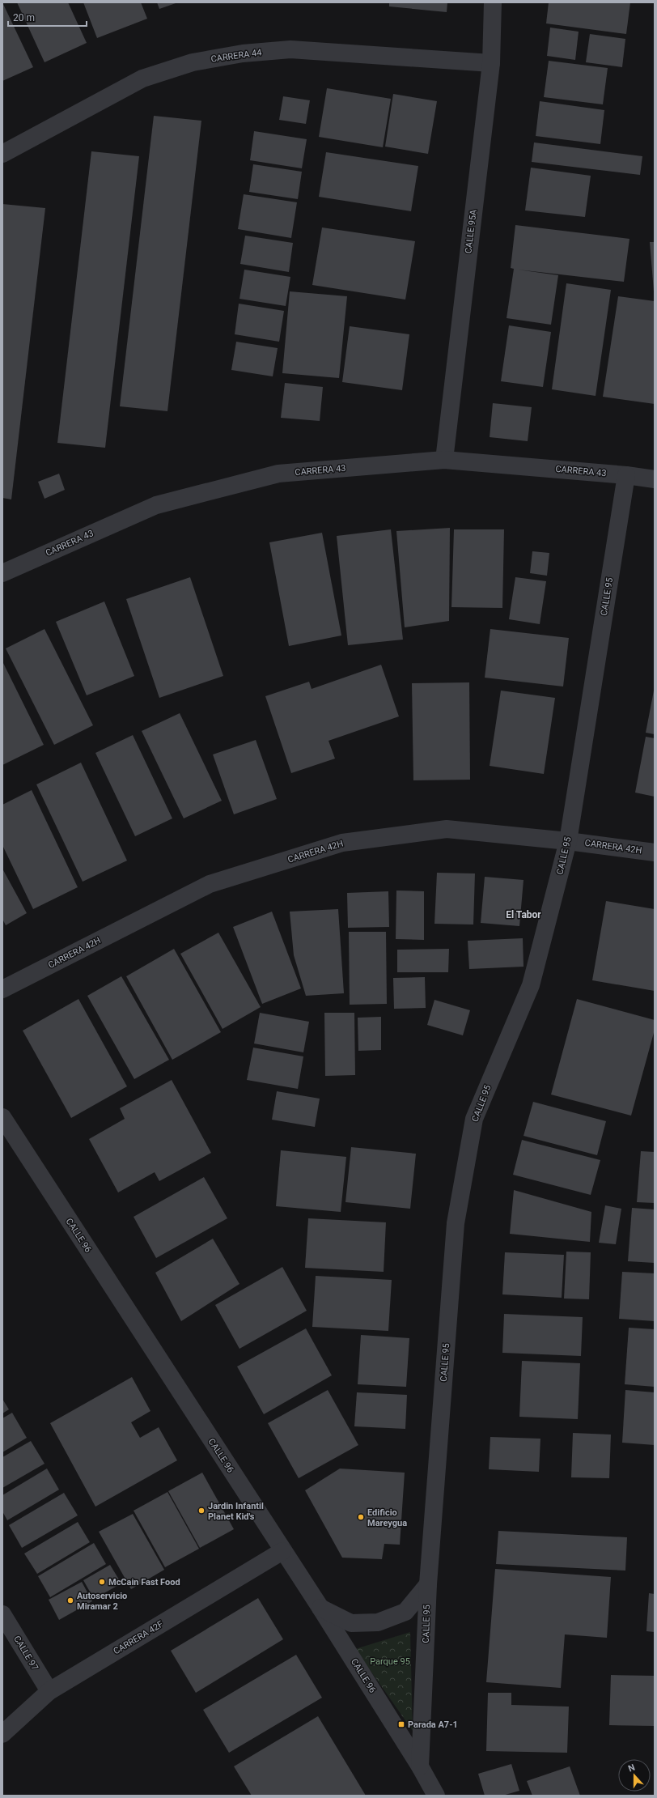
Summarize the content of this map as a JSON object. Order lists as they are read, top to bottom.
{
  "streets": {
    "street": [
      "CARRERA 44",
      "CALLE 95A",
      "CARRERA 43",
      "CALLE 95",
      "CARRERA 42H",
      "CALLE 96",
      "CARRERA 42F",
      "CALLE 97"
    ]
  },
  "crossings": [
    ["CARRERA 44", "CALLE 95A"],
    ["CALLE 95A", "CARRERA 43"],
    ["CARRERA 43", "CALLE 95"],
    ["CALLE 95", "CARRERA 42H"],
    ["CALLE 95", "CALLE 96"],
    ["CALLE 96", "CARRERA 42F"],
    ["CARRERA 42F", "CALLE 97"]
  ],
  "districts": ["El Tabor"],
  "parks": ["Parque 95"],
  "places": {
    "other": [
      "Jardin Infantil Planet Kid's",
      "Edificio Mareygua",
      "McCain Fast Food",
      "Autoservicio Miramar 2"
    ],
    "transit": ["Parada A7-1"]
  },
  "scale_bar": "20 m",
  "north": "top"
}
